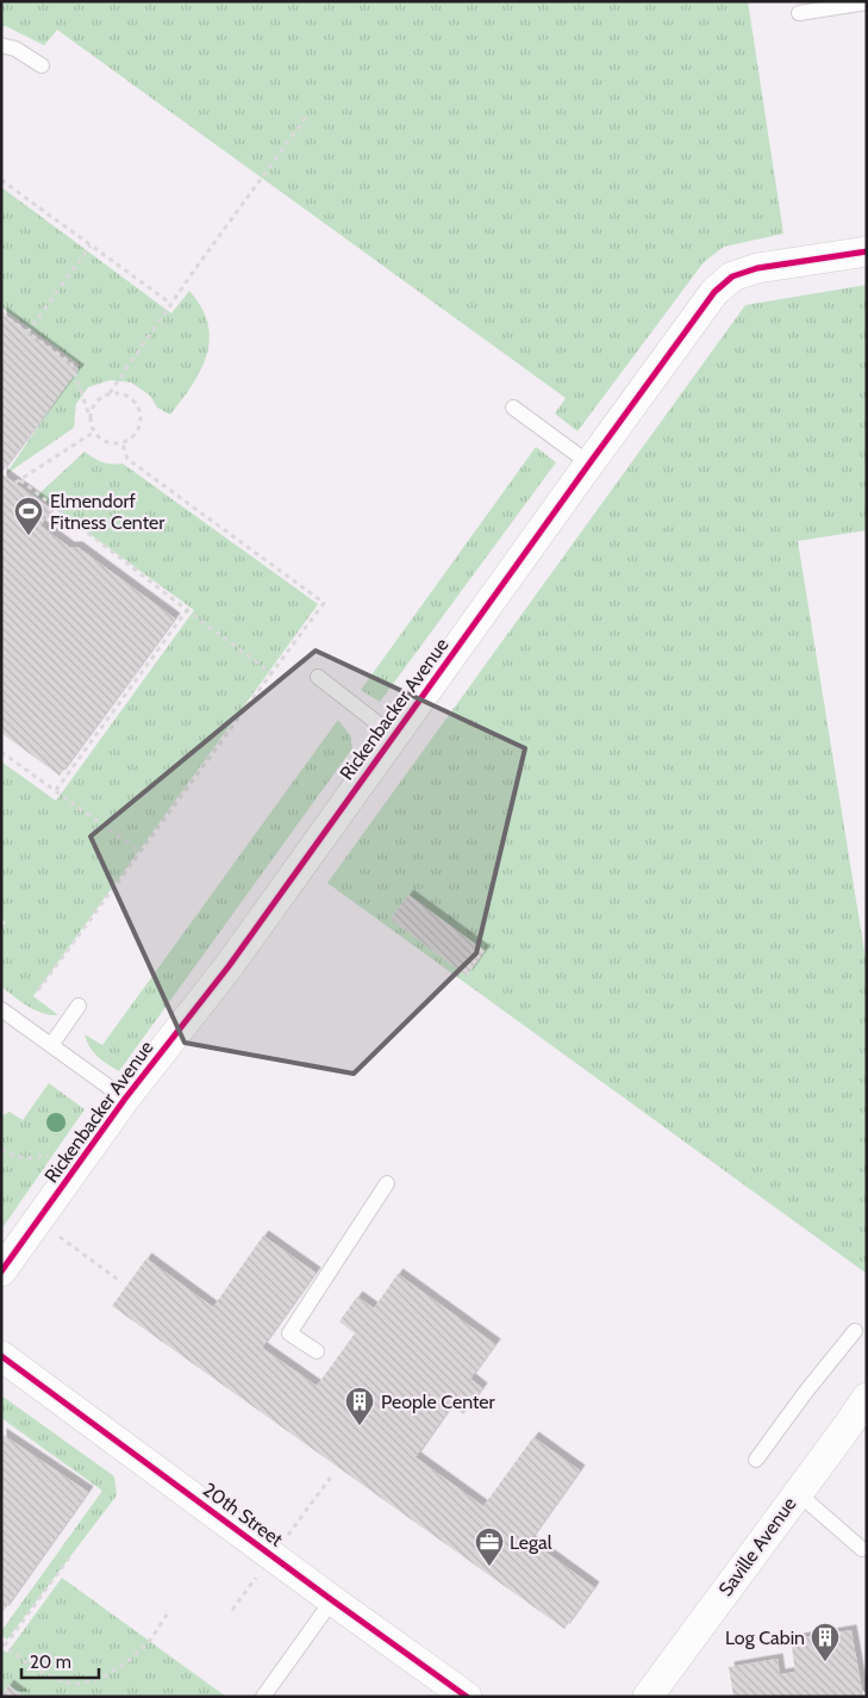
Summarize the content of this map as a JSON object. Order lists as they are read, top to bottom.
{
  "streets": {
    "street": ["Rickenbacker Avenue", "20th Street", "Saville Avenue"]
  },
  "places": {
    "sports": ["Elmendorf Fitness Center"],
    "building": ["People Center", "Log Cabin"],
    "office": ["Legal"]
  },
  "scale_bar": "20 m"
}
